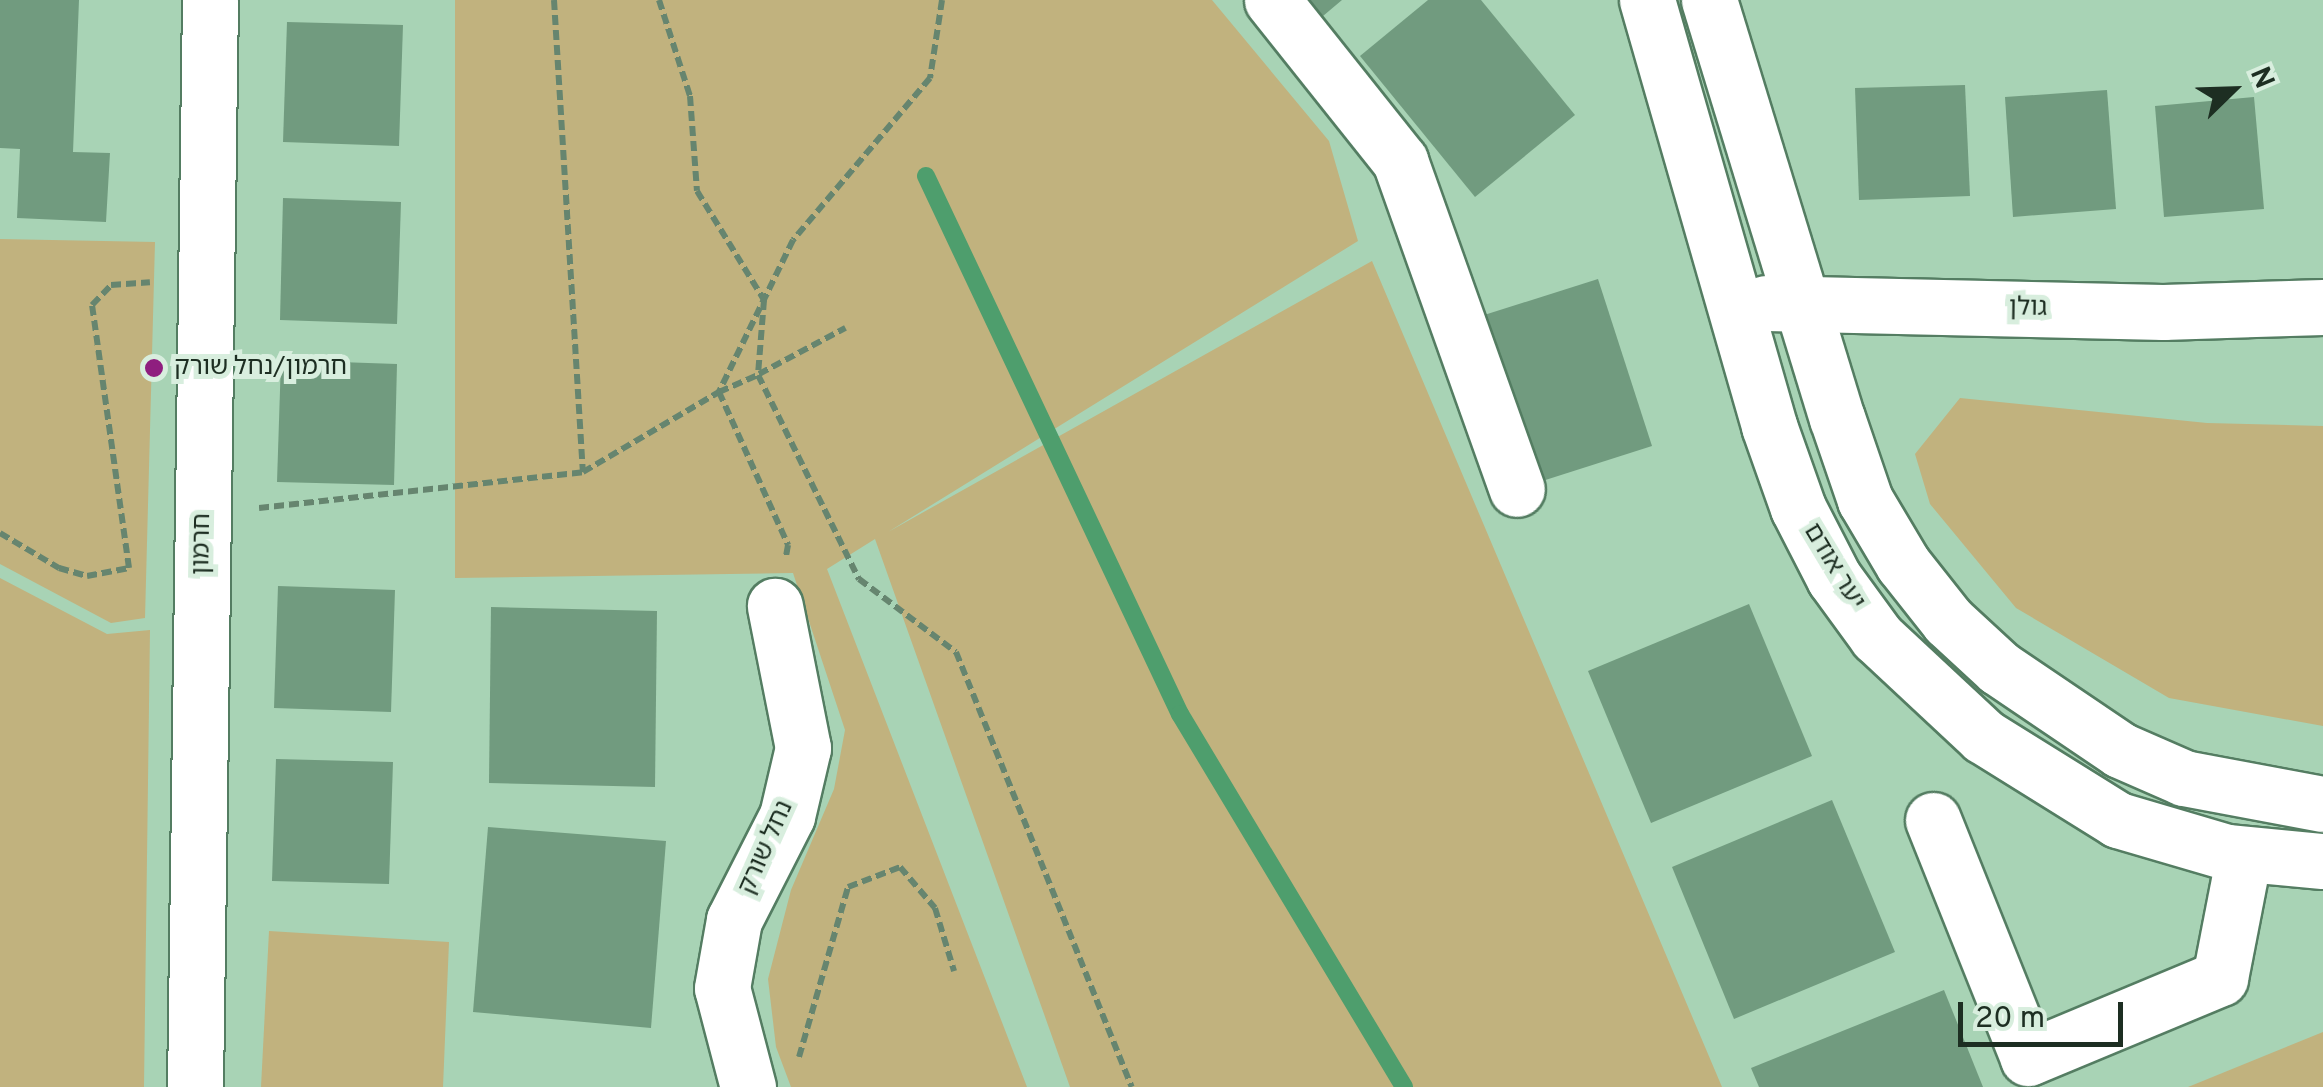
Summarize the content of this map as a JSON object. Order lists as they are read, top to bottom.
{
  "streets": {
    "street": [
      "גולן",
      "חרמון",
      "יער אודם",
      "נחל שורק"
    ]
  },
  "crossings": [
    ["גולן", "יער אודם"]
  ],
  "places": ["חרמון/נחל שורק"],
  "scale_bar": "20 m",
  "north": "top right"
}
